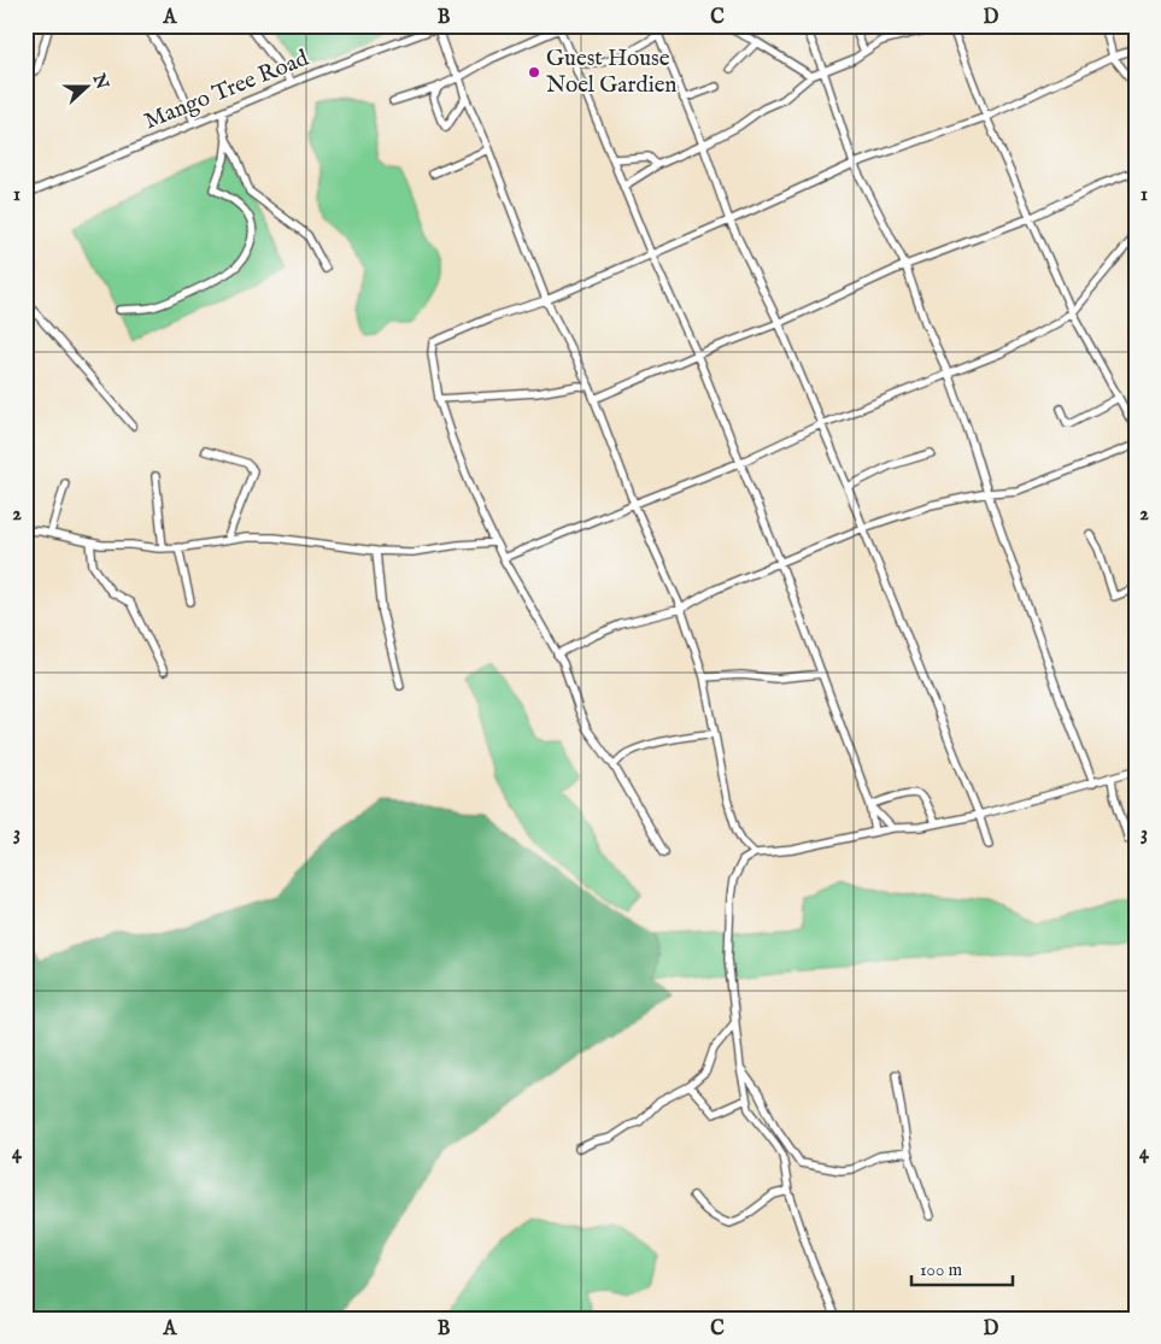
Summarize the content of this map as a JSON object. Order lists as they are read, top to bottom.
{
  "streets": {
    "street": ["Mango Tree Road"]
  },
  "places": ["Guest House Noel Gardien"],
  "scale_bar": "100 m",
  "north": "right",
  "grid": {
    "columns": [
      "A",
      "B",
      "C",
      "D"
    ],
    "rows": [
      "1",
      "2",
      "3",
      "4"
    ]
  }
}
